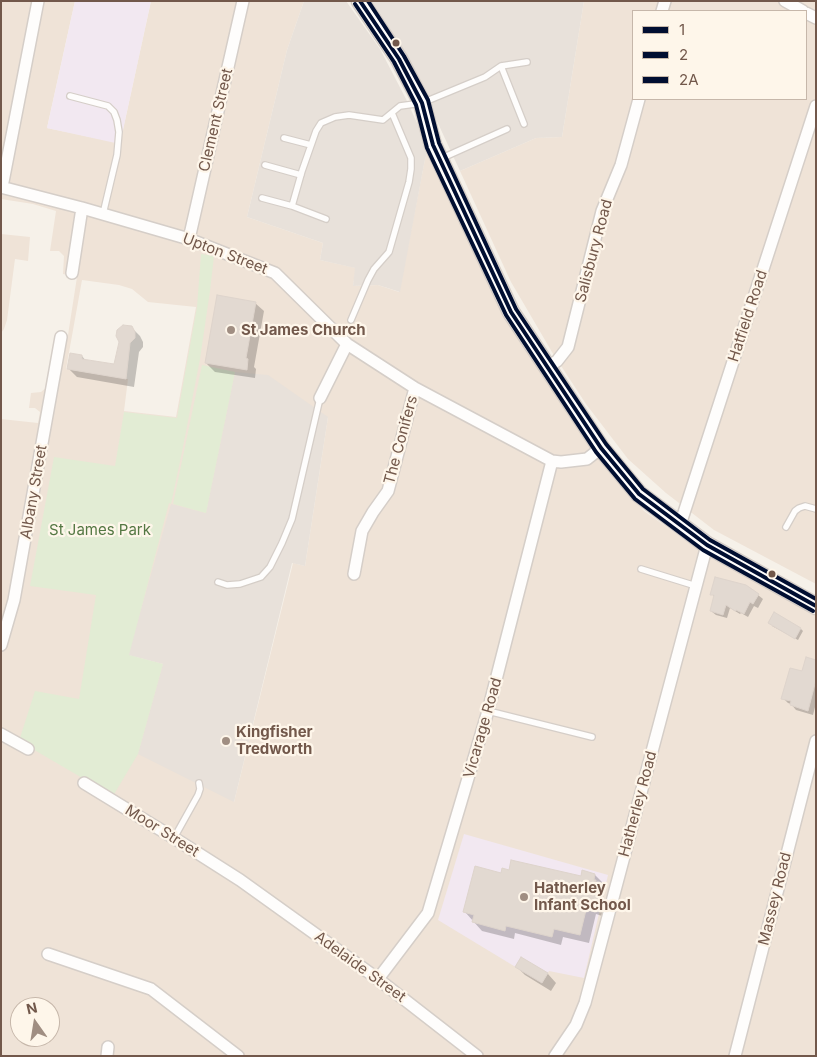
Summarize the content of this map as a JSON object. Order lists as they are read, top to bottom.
{
  "streets": {
    "street": [
      "Clement Street",
      "Salisbury Road",
      "Upton Street",
      "Hatfield Road",
      "The Conifers",
      "Albany Street",
      "Vicarage Road",
      "Hatherley Road",
      "Moor Street",
      "Massey Road",
      "Adelaide Street"
    ]
  },
  "crossings": [
    ["Clement Street", "Upton Street"],
    ["Upton Street", "The Conifers"],
    ["Upton Street", "Vicarage Road"],
    ["Vicarage Road", "Adelaide Street"],
    ["Moor Street", "Adelaide Street"]
  ],
  "parks": ["St James Park"],
  "places": ["St James Church", "Kingfisher Tredworth", "Hatherley Infant School"],
  "lines": ["transit line 1", "transit line 2A", "transit line 2"],
  "legend": ["1", "2", "2A"],
  "north": "top"
}
